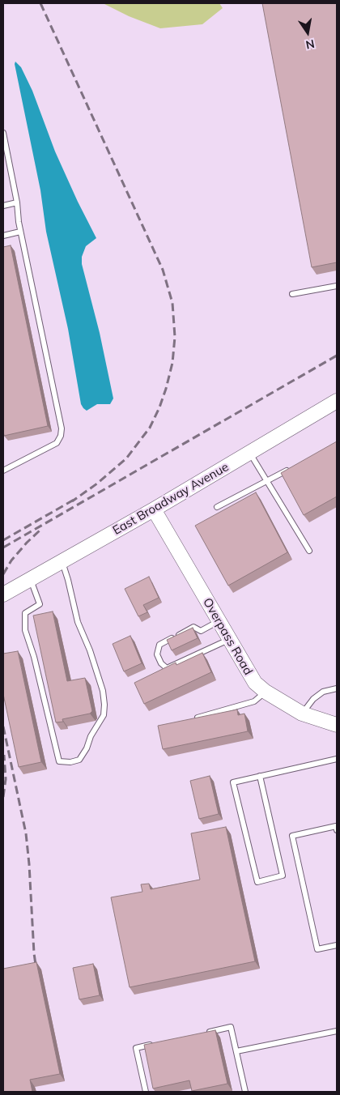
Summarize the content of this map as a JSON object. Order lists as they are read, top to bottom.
{
  "streets": {
    "main road": ["East Broadway Avenue", "Overpass Road"]
  },
  "crossings": [
    ["East Broadway Avenue", "Overpass Road"]
  ],
  "north": "bottom"
}
